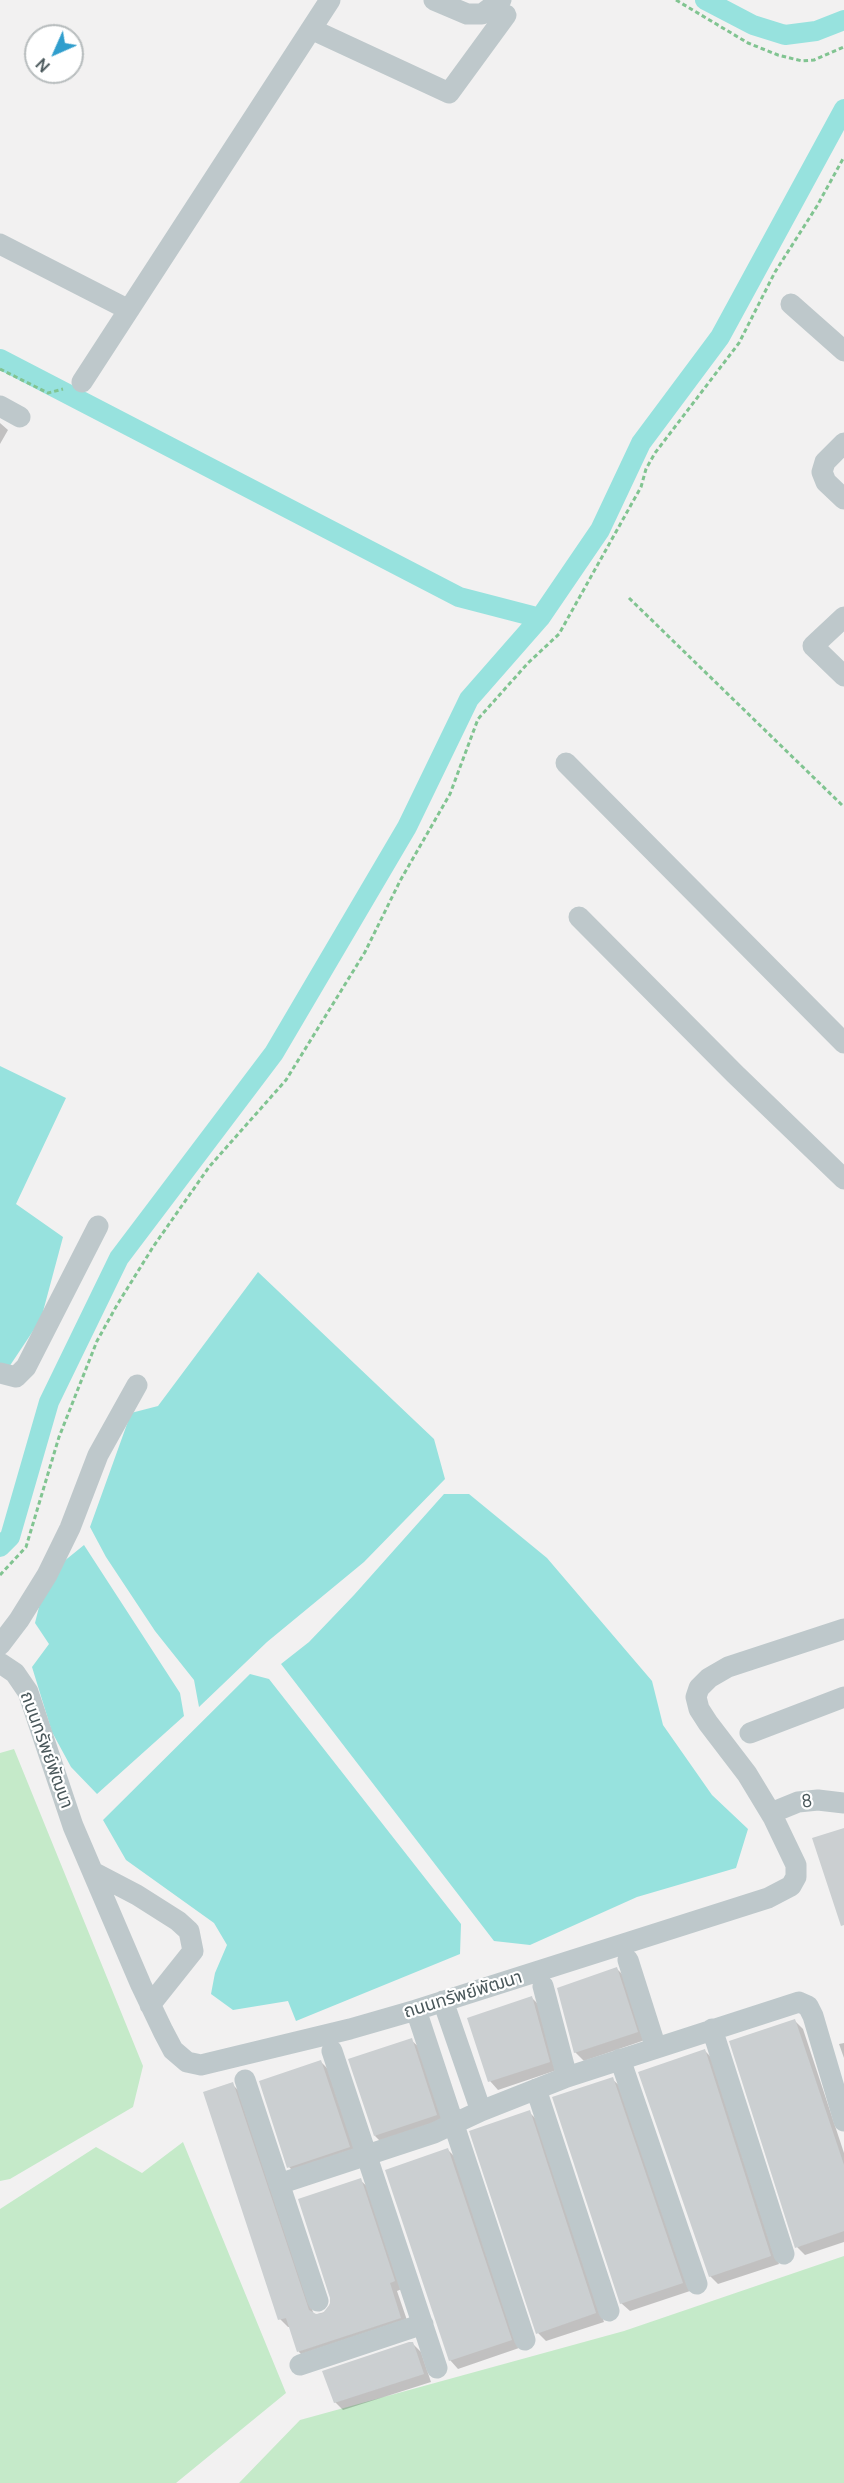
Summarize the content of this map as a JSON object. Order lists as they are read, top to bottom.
{
  "streets": {
    "street": ["ถนนทรัพย์พัฒนา", "8"]
  },
  "crossings": [
    ["ถนนทรัพย์พัฒนา", "8"]
  ],
  "north": "bottom left"
}
